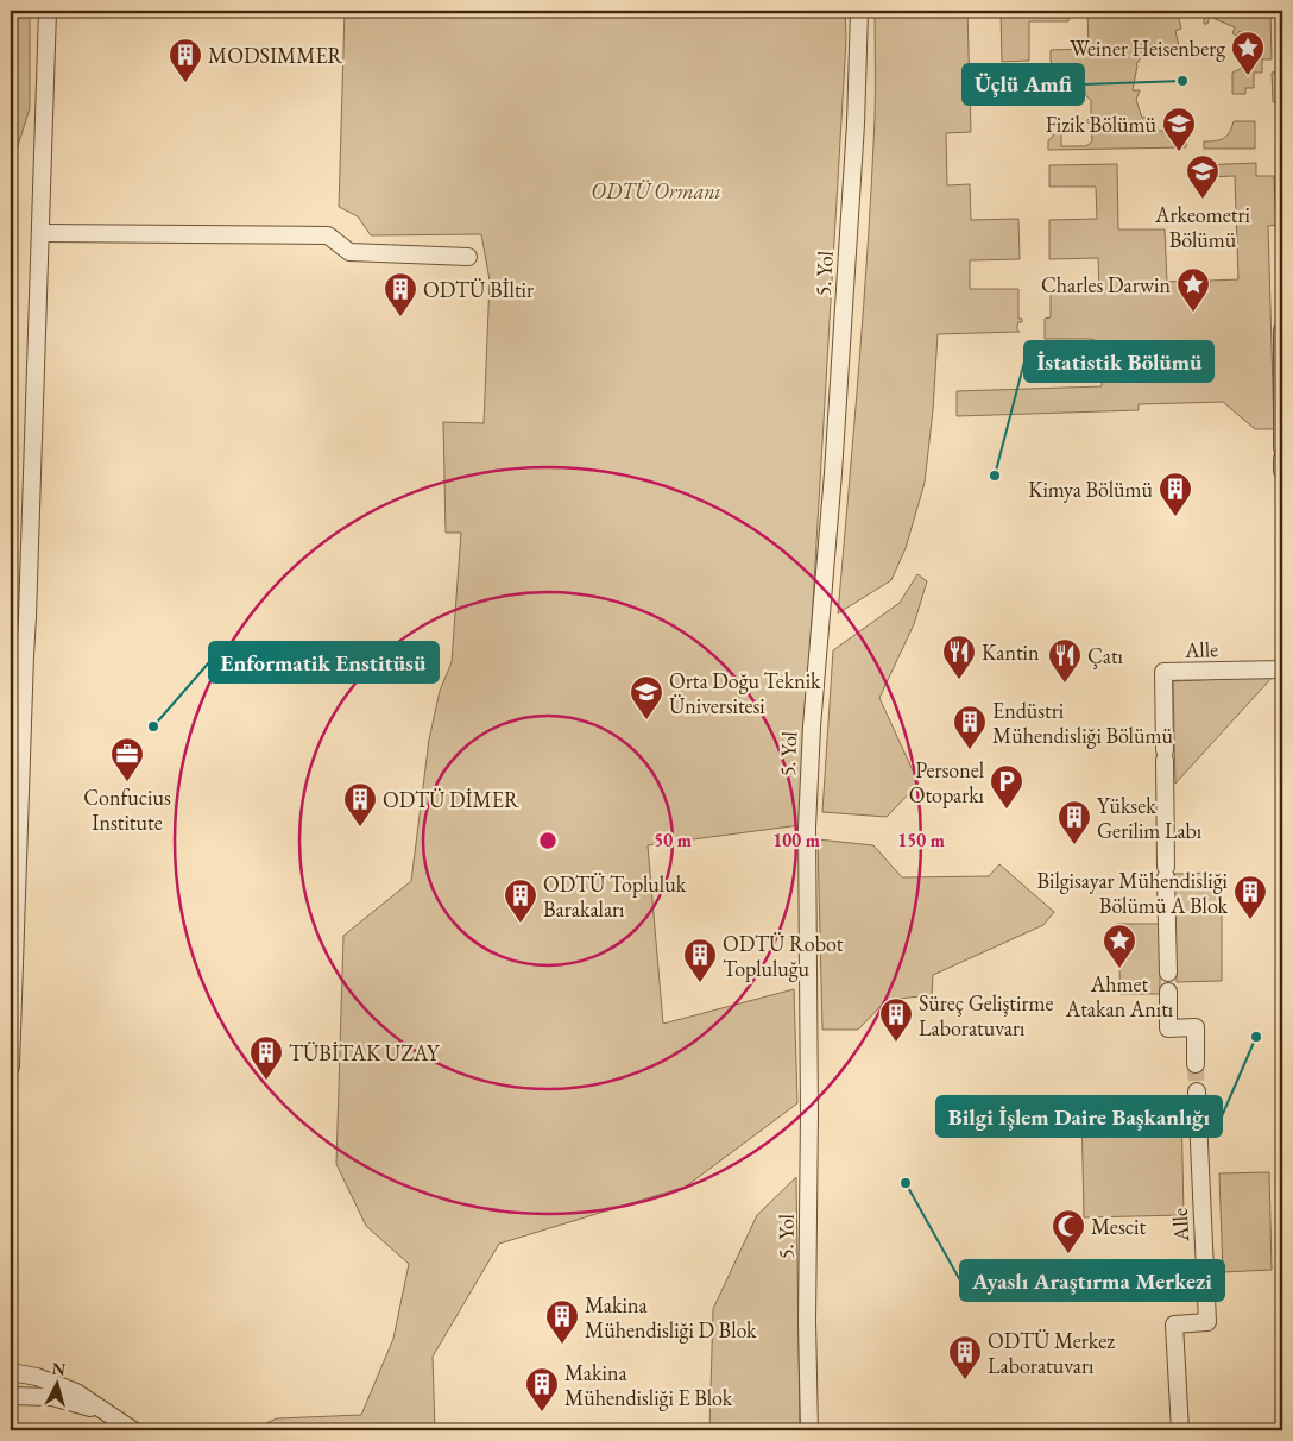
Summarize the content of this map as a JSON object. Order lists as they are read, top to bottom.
{
  "streets": {
    "street": ["5. Yol", "Alle"]
  },
  "parks": ["ODTÜ Ormanı"],
  "places": {
    "place": ["Weiner Heisenberg", "Charles Darwin", "Ahmet Atakan Anıtı"],
    "other": [
      "Üçlü Amfi",
      "İstatistik Bölümü",
      "Enformatik Enstitüsü",
      "Bilgi İşlem Daire Başkanlığı",
      "Ayaslı Araştırma Merkezi"
    ],
    "building": [
      "MODSIMMER",
      "ODTÜ Bİltir",
      "Kimya Bölümü",
      "Endüstri Mühendisliği Bölümü",
      "ODTÜ DİMER",
      "Yüksek Gerilim Labı",
      "Bilgisayar Mühendisliği Bölümü A Blok",
      "ODTÜ Topluluk Barakaları",
      "ODTÜ Robot Topluluğu",
      "Süreç Geliştirme Laboratuvarı",
      "TÜBİTAK UZAY",
      "Makina Mühendisliği D Blok",
      "ODTÜ Merkez Laboratuvarı",
      "Makina Mühendisliği E Blok"
    ],
    "school or university": ["Fizik Bölümü", "Arkeometri Bölümü", "Orta Doğu Teknik Üniversitesi"],
    "restaurant": ["Kantin", "Çatı"],
    "office": ["Confucius Institute"],
    "parking": ["Personel Otoparkı"],
    "mosque": ["Mescit"]
  },
  "north": "top",
  "rings": ["50 m", "100 m", "150 m"]
}
